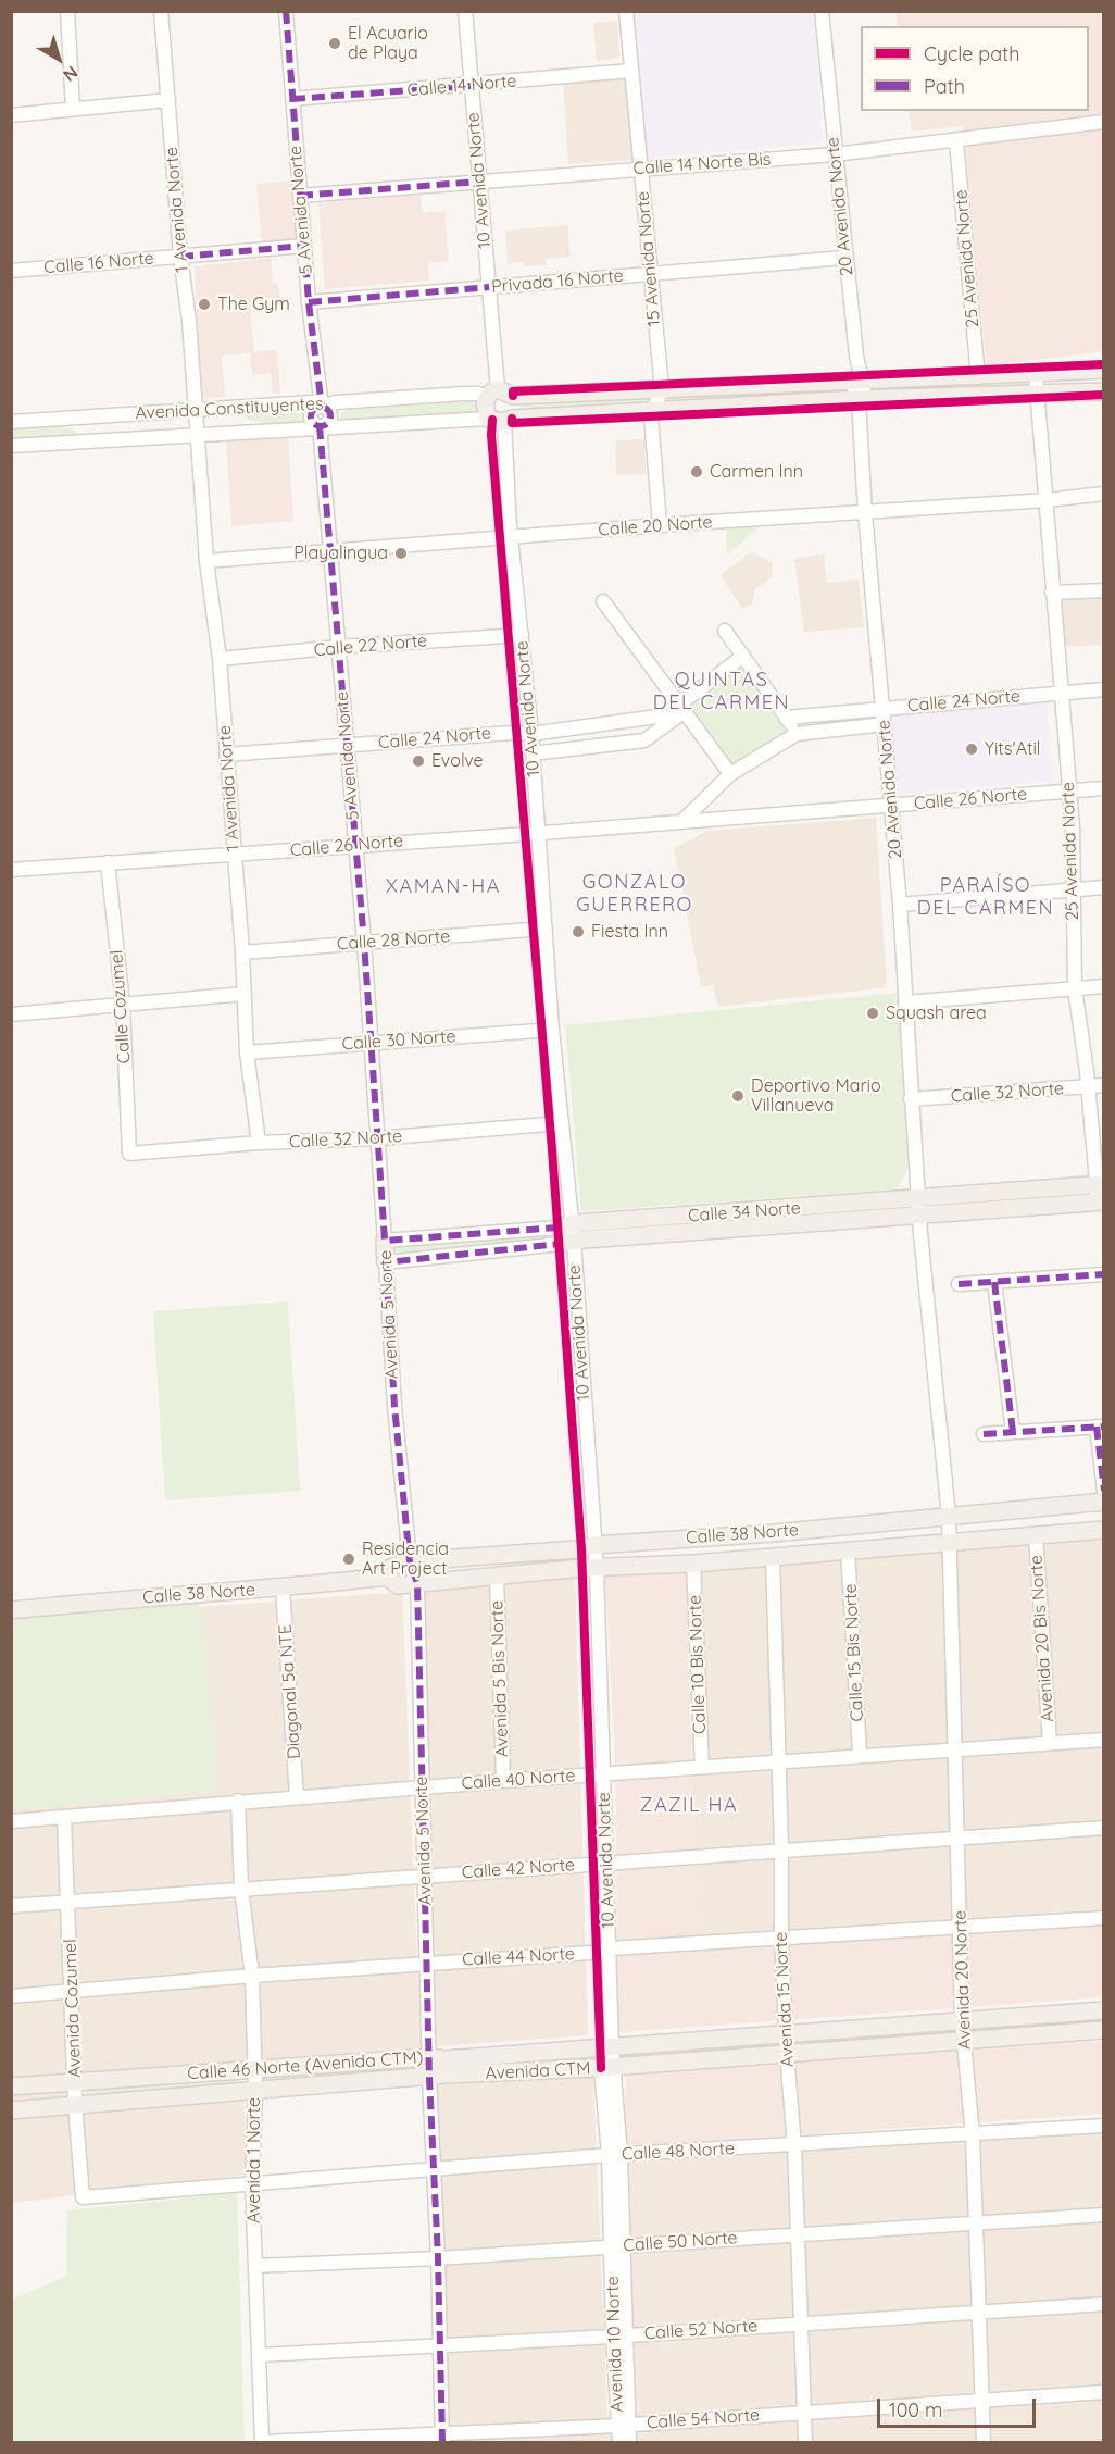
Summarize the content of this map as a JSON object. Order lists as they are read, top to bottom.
{
  "streets": {
    "main road": [
      "Avenida Constituyentes",
      "Calle 34 Norte",
      "Avenida 5 Norte",
      "Calle 38 Norte",
      "Calle 46 Norte (Avenida CTM)",
      "Avenida CTM"
    ],
    "street": [
      "Calle 14 Norte",
      "Calle 14 Norte Bis",
      "10 Avenida Norte",
      "20 Avenida Norte",
      "1 Avenida Norte",
      "5 Avenida Norte",
      "15 Avenida Norte",
      "25 Avenida Norte",
      "Calle 16 Norte",
      "Privada 16 Norte",
      "Calle 20 Norte",
      "Calle 22 Norte",
      "Calle 24 Norte",
      "Calle 26 Norte",
      "Calle 28 Norte",
      "Calle Cozumel",
      "Calle 30 Norte",
      "Calle 32 Norte",
      "Avenida 20 Bis Norte",
      "Calle 15 Bis Norte",
      "Calle 10 Bis Norte",
      "Avenida 5 Bis Norte",
      "Diagonal 5a NTE",
      "Calle 40 Norte",
      "Calle 42 Norte",
      "Calle 44 Norte",
      "Avenida 20 Norte",
      "Avenida 15 Norte",
      "Avenida Cozumel",
      "Calle 48 Norte",
      "Avenida 1 Norte",
      "Calle 50 Norte",
      "Calle 52 Norte",
      "Avenida 10 Norte",
      "Calle 54 Norte"
    ]
  },
  "crossings": [
    ["Calle 14 Norte", "10 Avenida Norte"],
    ["Calle 14 Norte", "5 Avenida Norte"],
    ["Calle 14 Norte", "15 Avenida Norte"],
    ["Calle 14 Norte Bis", "10 Avenida Norte"],
    ["Calle 14 Norte Bis", "20 Avenida Norte"],
    ["Calle 14 Norte Bis", "5 Avenida Norte"],
    ["Calle 14 Norte Bis", "15 Avenida Norte"],
    ["Calle 14 Norte Bis", "25 Avenida Norte"],
    ["10 Avenida Norte", "Privada 16 Norte"],
    ["10 Avenida Norte", "Avenida Constituyentes"],
    ["10 Avenida Norte", "Calle 20 Norte"],
    ["10 Avenida Norte", "Calle 22 Norte"],
    ["10 Avenida Norte", "Calle 24 Norte"],
    ["10 Avenida Norte", "Calle 26 Norte"],
    ["10 Avenida Norte", "Calle 28 Norte"],
    ["10 Avenida Norte", "Calle 30 Norte"],
    ["10 Avenida Norte", "Calle 32 Norte"],
    ["10 Avenida Norte", "Calle 34 Norte"],
    ["10 Avenida Norte", "Calle 38 Norte"],
    ["10 Avenida Norte", "Calle 40 Norte"],
    ["10 Avenida Norte", "Calle 42 Norte"],
    ["10 Avenida Norte", "Calle 44 Norte"],
    ["10 Avenida Norte", "Calle 46 Norte (Avenida CTM)"],
    ["10 Avenida Norte", "Avenida CTM"],
    ["10 Avenida Norte", "Calle 48 Norte"],
    ["10 Avenida Norte", "Calle 50 Norte"],
    ["10 Avenida Norte", "Avenida 10 Norte"],
    ["20 Avenida Norte", "Privada 16 Norte"],
    ["20 Avenida Norte", "Avenida Constituyentes"],
    ["20 Avenida Norte", "Calle 20 Norte"],
    ["20 Avenida Norte", "Calle 24 Norte"],
    ["20 Avenida Norte", "Calle 26 Norte"],
    ["20 Avenida Norte", "Calle 32 Norte"],
    ["20 Avenida Norte", "Calle 34 Norte"],
    ["1 Avenida Norte", "Calle 16 Norte"],
    ["1 Avenida Norte", "Avenida Constituyentes"],
    ["1 Avenida Norte", "Calle 20 Norte"],
    ["1 Avenida Norte", "Calle 22 Norte"],
    ["1 Avenida Norte", "Calle 24 Norte"],
    ["1 Avenida Norte", "Calle 26 Norte"],
    ["1 Avenida Norte", "Calle 28 Norte"],
    ["1 Avenida Norte", "Calle 30 Norte"],
    ["1 Avenida Norte", "Calle 32 Norte"],
    ["5 Avenida Norte", "Calle 16 Norte"],
    ["5 Avenida Norte", "Privada 16 Norte"],
    ["5 Avenida Norte", "Avenida Constituyentes"],
    ["5 Avenida Norte", "Calle 20 Norte"],
    ["5 Avenida Norte", "Calle 22 Norte"],
    ["5 Avenida Norte", "Calle 24 Norte"],
    ["5 Avenida Norte", "Calle 26 Norte"],
    ["5 Avenida Norte", "Calle 28 Norte"],
    ["5 Avenida Norte", "Calle 30 Norte"],
    ["5 Avenida Norte", "Calle 32 Norte"],
    ["5 Avenida Norte", "Calle 34 Norte"],
    ["5 Avenida Norte", "Avenida 5 Norte"],
    ["15 Avenida Norte", "Privada 16 Norte"],
    ["15 Avenida Norte", "Avenida Constituyentes"],
    ["25 Avenida Norte", "Avenida Constituyentes"],
    ["25 Avenida Norte", "Calle 20 Norte"],
    ["25 Avenida Norte", "Calle 24 Norte"],
    ["25 Avenida Norte", "Calle 26 Norte"],
    ["25 Avenida Norte", "Calle 32 Norte"],
    ["25 Avenida Norte", "Calle 34 Norte"],
    ["Calle 26 Norte", "Calle Cozumel"],
    ["Calle Cozumel", "Calle 32 Norte"],
    ["Calle 34 Norte", "Avenida 5 Norte"],
    ["Avenida 5 Norte", "Calle 38 Norte"],
    ["Avenida 5 Norte", "Calle 40 Norte"],
    ["Avenida 5 Norte", "Calle 42 Norte"],
    ["Avenida 5 Norte", "Calle 44 Norte"],
    ["Avenida 5 Norte", "Calle 46 Norte (Avenida CTM)"],
    ["Avenida 5 Norte", "Avenida CTM"],
    ["Avenida 5 Norte", "Calle 48 Norte"],
    ["Avenida 5 Norte", "Calle 50 Norte"],
    ["Avenida 5 Norte", "Calle 52 Norte"],
    ["Avenida 5 Norte", "Calle 54 Norte"],
    ["Calle 38 Norte", "Avenida 20 Bis Norte"],
    ["Calle 38 Norte", "Calle 15 Bis Norte"],
    ["Calle 38 Norte", "Calle 10 Bis Norte"],
    ["Calle 38 Norte", "Avenida 5 Bis Norte"],
    ["Calle 38 Norte", "Diagonal 5a NTE"],
    ["Calle 38 Norte", "Avenida 20 Norte"],
    ["Calle 38 Norte", "Avenida 15 Norte"],
    ["Avenida 20 Bis Norte", "Calle 40 Norte"],
    ["Calle 15 Bis Norte", "Calle 40 Norte"],
    ["Calle 10 Bis Norte", "Calle 40 Norte"],
    ["Avenida 5 Bis Norte", "Calle 40 Norte"],
    ["Diagonal 5a NTE", "Calle 40 Norte"],
    ["Calle 40 Norte", "Avenida 20 Norte"],
    ["Calle 40 Norte", "Avenida 15 Norte"],
    ["Calle 40 Norte", "Avenida Cozumel"],
    ["Calle 40 Norte", "Avenida 1 Norte"],
    ["Calle 42 Norte", "Avenida 20 Norte"],
    ["Calle 42 Norte", "Avenida 15 Norte"],
    ["Calle 42 Norte", "Avenida Cozumel"],
    ["Calle 42 Norte", "Avenida 1 Norte"],
    ["Calle 44 Norte", "Avenida 20 Norte"],
    ["Calle 44 Norte", "Avenida 15 Norte"],
    ["Calle 44 Norte", "Avenida Cozumel"],
    ["Calle 44 Norte", "Avenida 1 Norte"],
    ["Avenida 20 Norte", "Avenida CTM"],
    ["Avenida 20 Norte", "Calle 48 Norte"],
    ["Avenida 20 Norte", "Calle 50 Norte"],
    ["Avenida 20 Norte", "Calle 52 Norte"],
    ["Avenida 20 Norte", "Calle 54 Norte"],
    ["Avenida 15 Norte", "Avenida CTM"],
    ["Avenida 15 Norte", "Calle 48 Norte"],
    ["Avenida 15 Norte", "Calle 50 Norte"],
    ["Avenida 15 Norte", "Calle 52 Norte"],
    ["Avenida 15 Norte", "Calle 54 Norte"],
    ["Avenida Cozumel", "Calle 46 Norte (Avenida CTM)"],
    ["Avenida Cozumel", "Avenida CTM"],
    ["Avenida Cozumel", "Calle 48 Norte"],
    ["Calle 46 Norte (Avenida CTM)", "Avenida CTM"],
    ["Calle 46 Norte (Avenida CTM)", "Avenida 1 Norte"],
    ["Avenida CTM", "Avenida 1 Norte"],
    ["Calle 48 Norte", "Avenida 1 Norte"],
    ["Avenida 1 Norte", "Calle 50 Norte"],
    ["Avenida 1 Norte", "Calle 52 Norte"],
    ["Avenida 1 Norte", "Calle 54 Norte"],
    ["Calle 50 Norte", "Avenida 10 Norte"],
    ["Calle 52 Norte", "Avenida 10 Norte"],
    ["Avenida 10 Norte", "Calle 54 Norte"]
  ],
  "districts": [
    "QUINTAS DEL CARMEN",
    "GONZALO GUERRERO",
    "PARAÍSO DEL CARMEN",
    "XAMAN-HA",
    "ZAZIL HA"
  ],
  "places": [
    "El Acuario de Playa",
    "The Gym",
    "Carmen Inn",
    "Playalingua",
    "Yits'Atil",
    "Evolve",
    "Fiesta Inn",
    "Squash area",
    "Deportivo Mario Villanueva",
    "Residencia Art Project"
  ],
  "legend": ["Cycle path", "Path"],
  "scale_bar": "100 m",
  "north": "bottom right"
}
